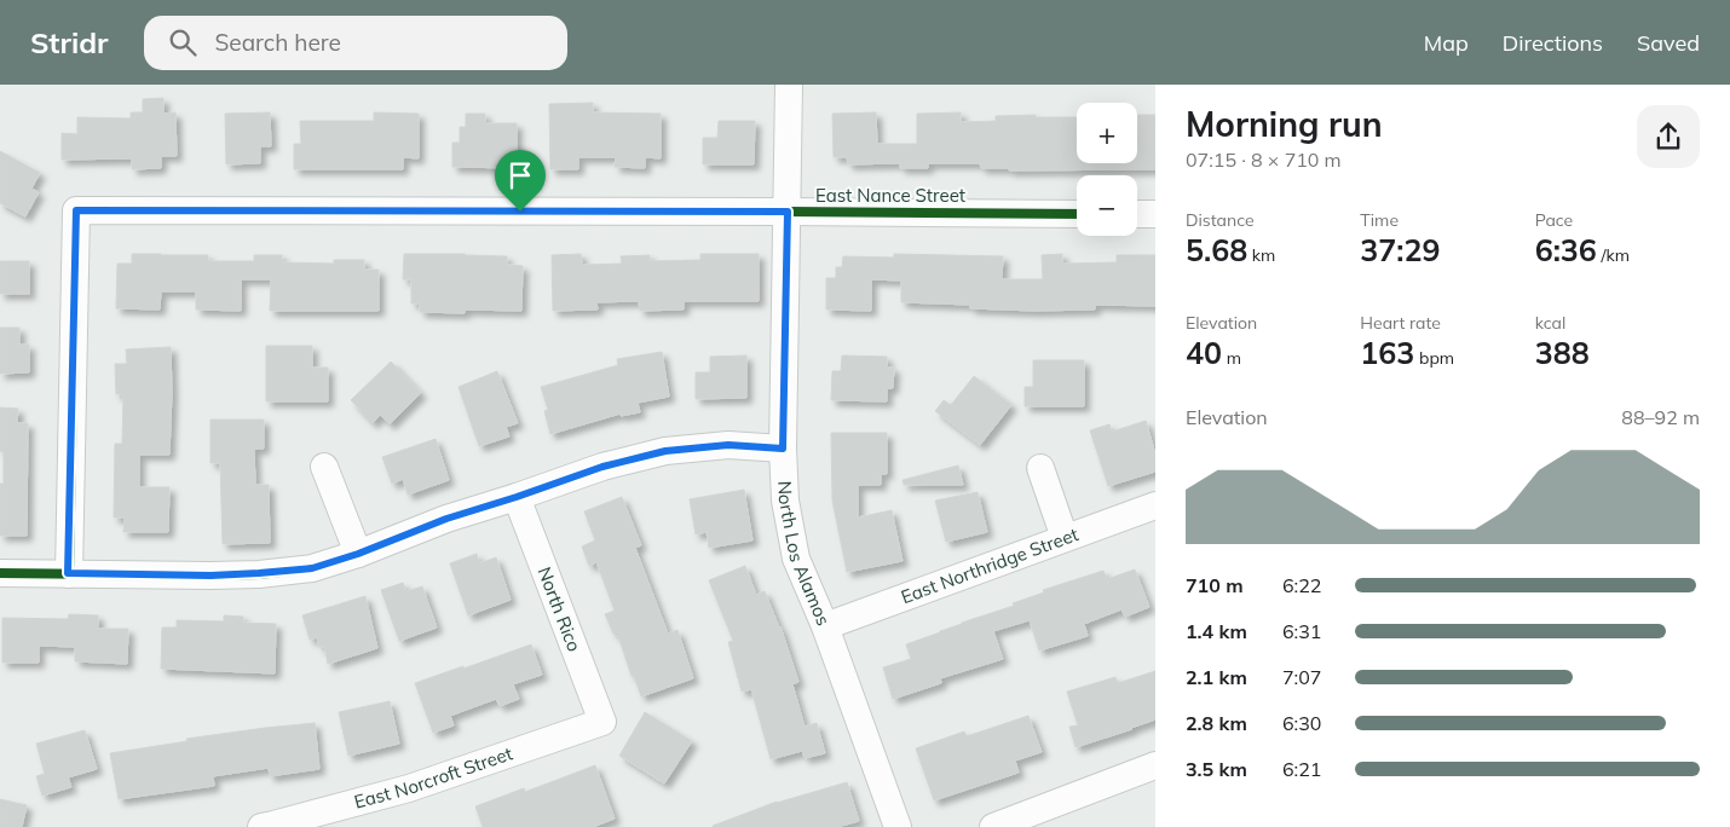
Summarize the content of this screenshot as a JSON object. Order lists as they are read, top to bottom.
{
  "streets": {
    "street": [
      "East Nance Street",
      "North Los Alamos",
      "East Northridge Street",
      "North Rico",
      "East Norcroft Street"
    ]
  },
  "crossings": [
    ["East Nance Street", "North Los Alamos"],
    ["North Los Alamos", "East Northridge Street"],
    ["North Rico", "East Norcroft Street"]
  ],
  "page": {
    "header": "Stridr",
    "search": "Search here",
    "nav": ["Map", "Directions", "Saved"],
    "heading": ["Morning run", "07:15 · 8 × 710 m"],
    "map_buttons": ["+", "−"],
    "stats": [
      ["Distance", "5.68 km"],
      ["Time", "37:29"],
      ["Pace", "6:36 /km"],
      ["Elevation", "40 m"],
      ["Heart rate", "163 bpm"],
      ["kcal", "388"]
    ],
    "chart": ["Elevation", "88–92 m"],
    "list": [
      {
        "name": "710 m",
        "note": "6:22"
      },
      {
        "name": "1.4 km",
        "note": "6:31"
      },
      {
        "name": "2.1 km",
        "note": "7:07"
      },
      {
        "name": "2.8 km",
        "note": "6:30"
      },
      {
        "name": "3.5 km",
        "note": "6:21"
      }
    ]
  }
}
